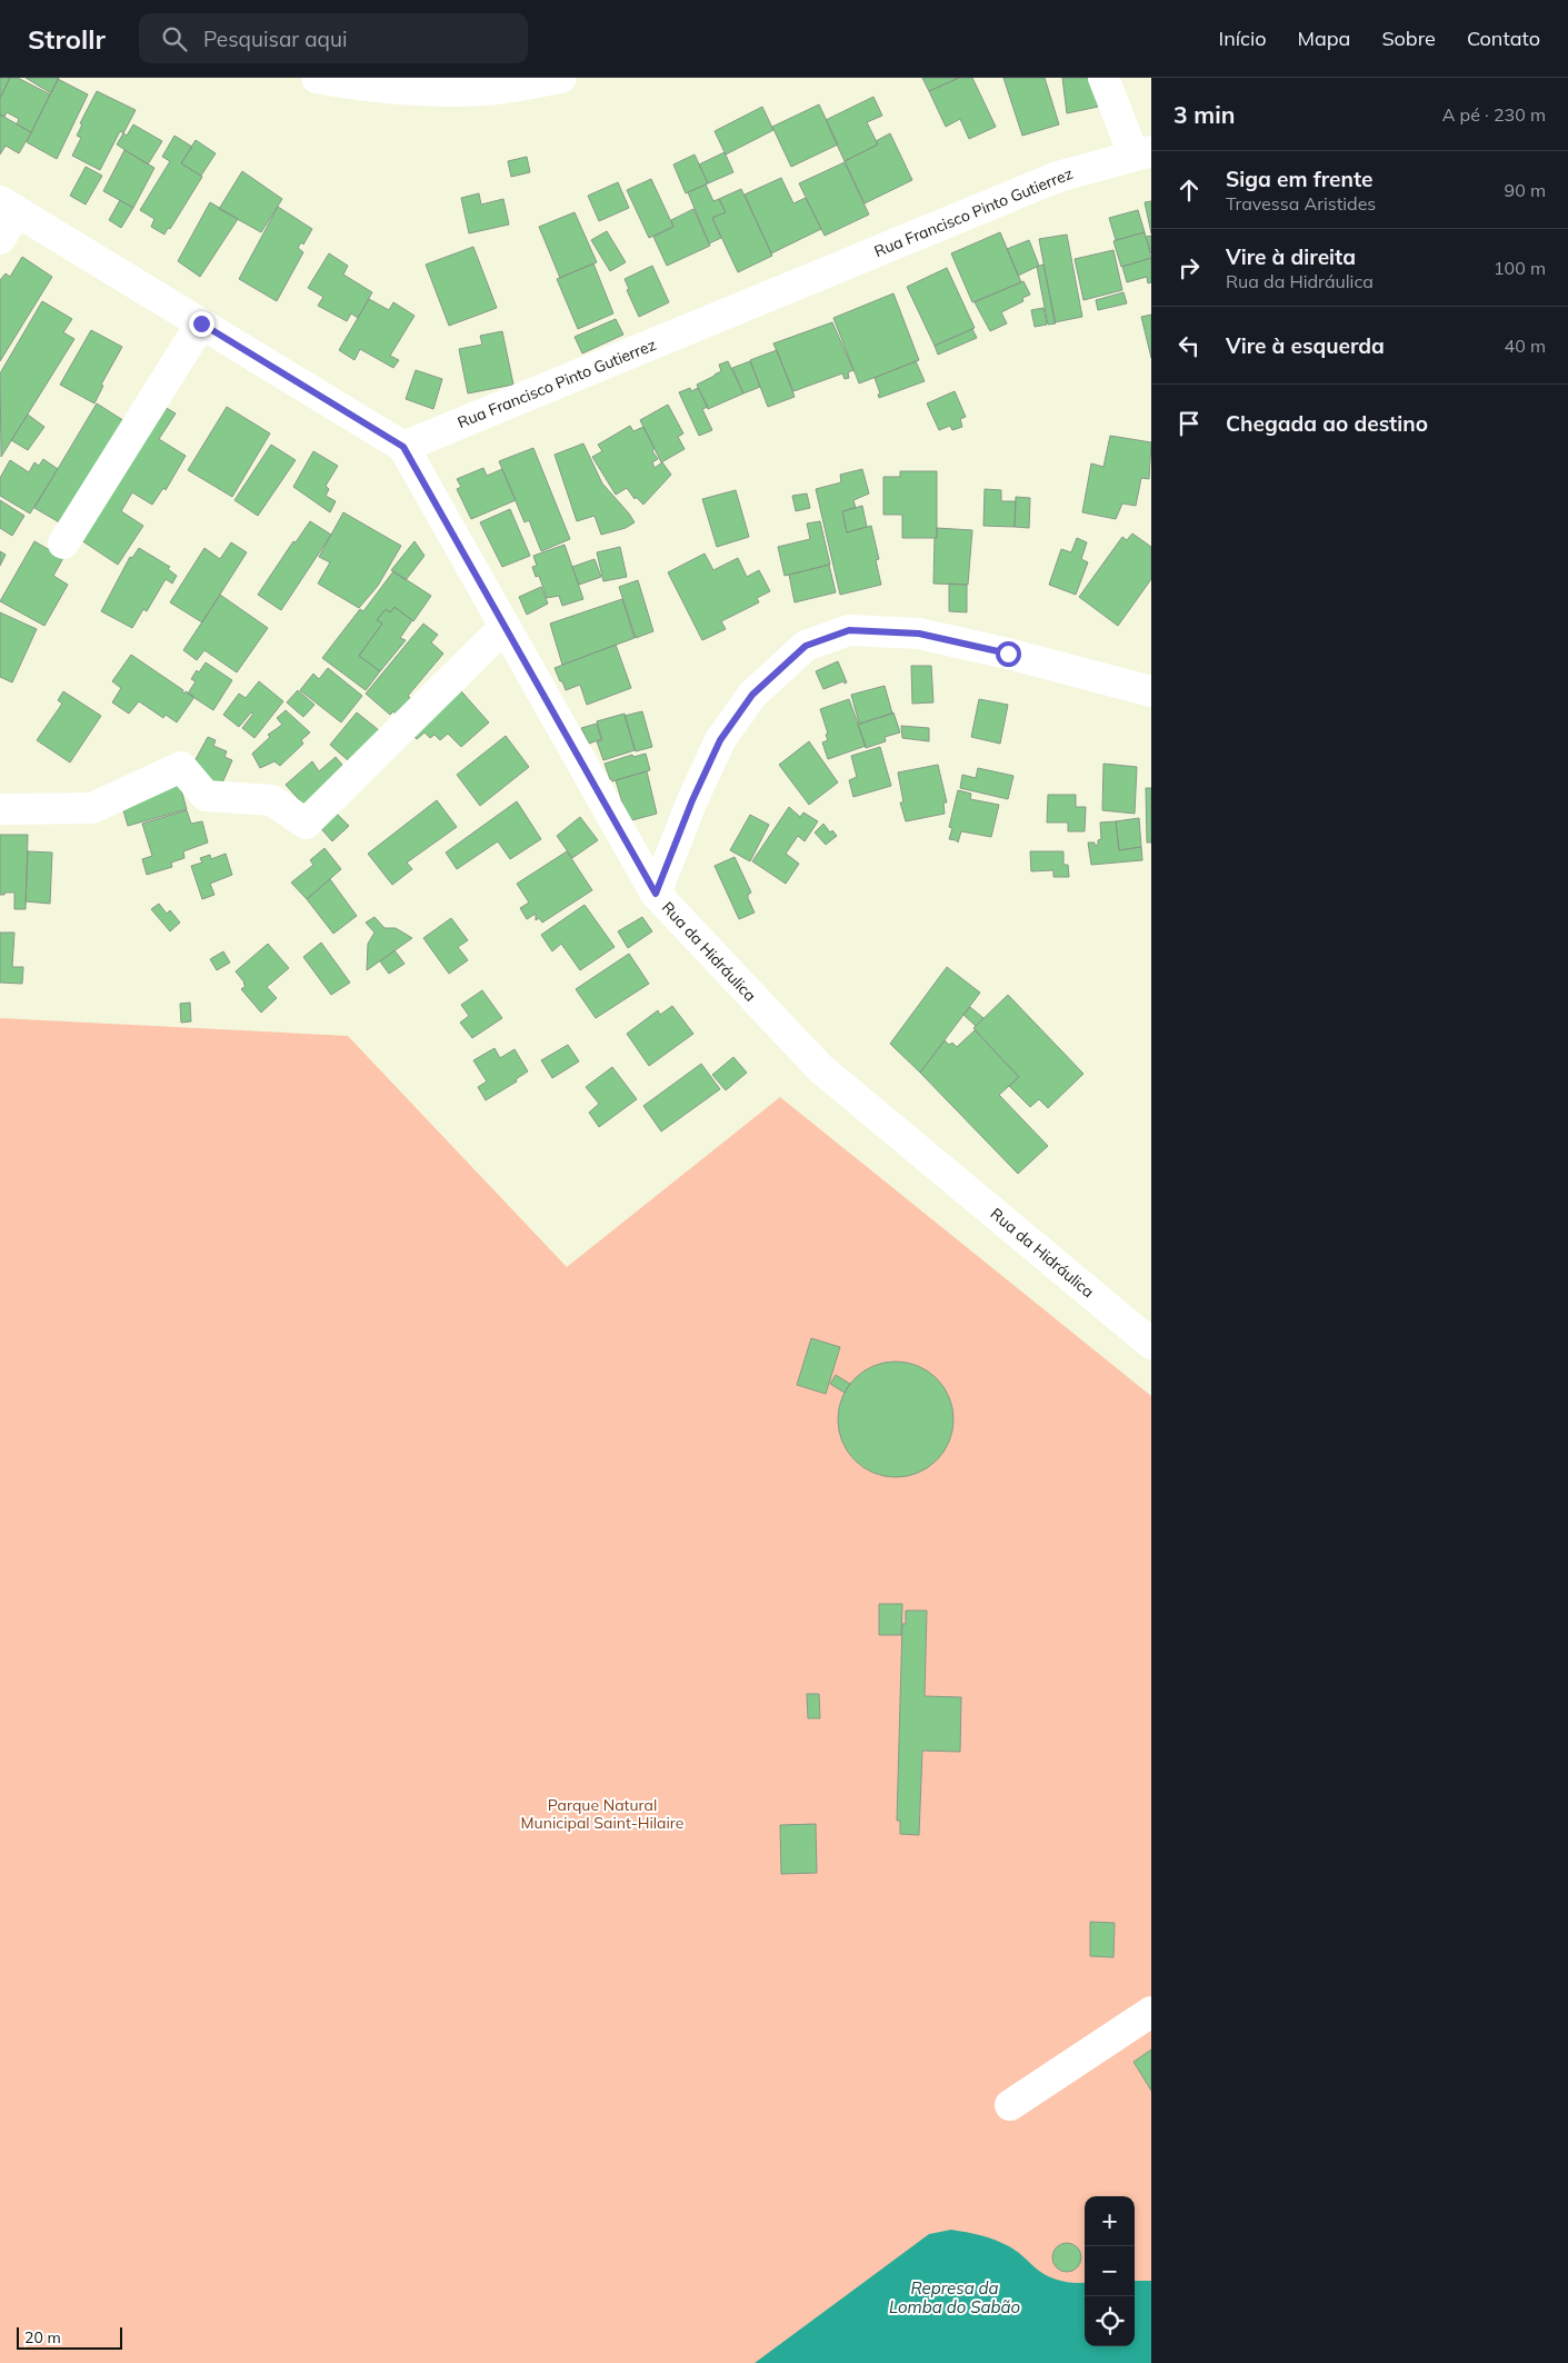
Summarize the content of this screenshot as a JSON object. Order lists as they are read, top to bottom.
{
  "streets": {
    "street": ["Rua Francisco Pinto Gutierrez", "Rua da Hidráulica"]
  },
  "crossings": [
    ["Rua Francisco Pinto Gutierrez", "Rua da Hidráulica"]
  ],
  "water": ["Represa da Lomba do Sabão"],
  "parks": ["Parque Natural Municipal Saint-Hilaire"],
  "scale_bar": "20 m",
  "page": {
    "header": "Strollr",
    "search": "Pesquisar aqui",
    "nav": [
      "Início",
      "Mapa",
      "Sobre",
      "Contato"
    ],
    "heading": ["3 min", "A pé · 230 m"],
    "list": [
      ["Siga em frente", "Travessa Aristides", "90 m"],
      ["Vire à direita", "Rua da Hidráulica", "100 m"],
      ["Vire à esquerda", "40 m"],
      "Chegada ao destino"
    ],
    "map_buttons": ["+", "−"],
    "scale": "20 m"
  }
}
